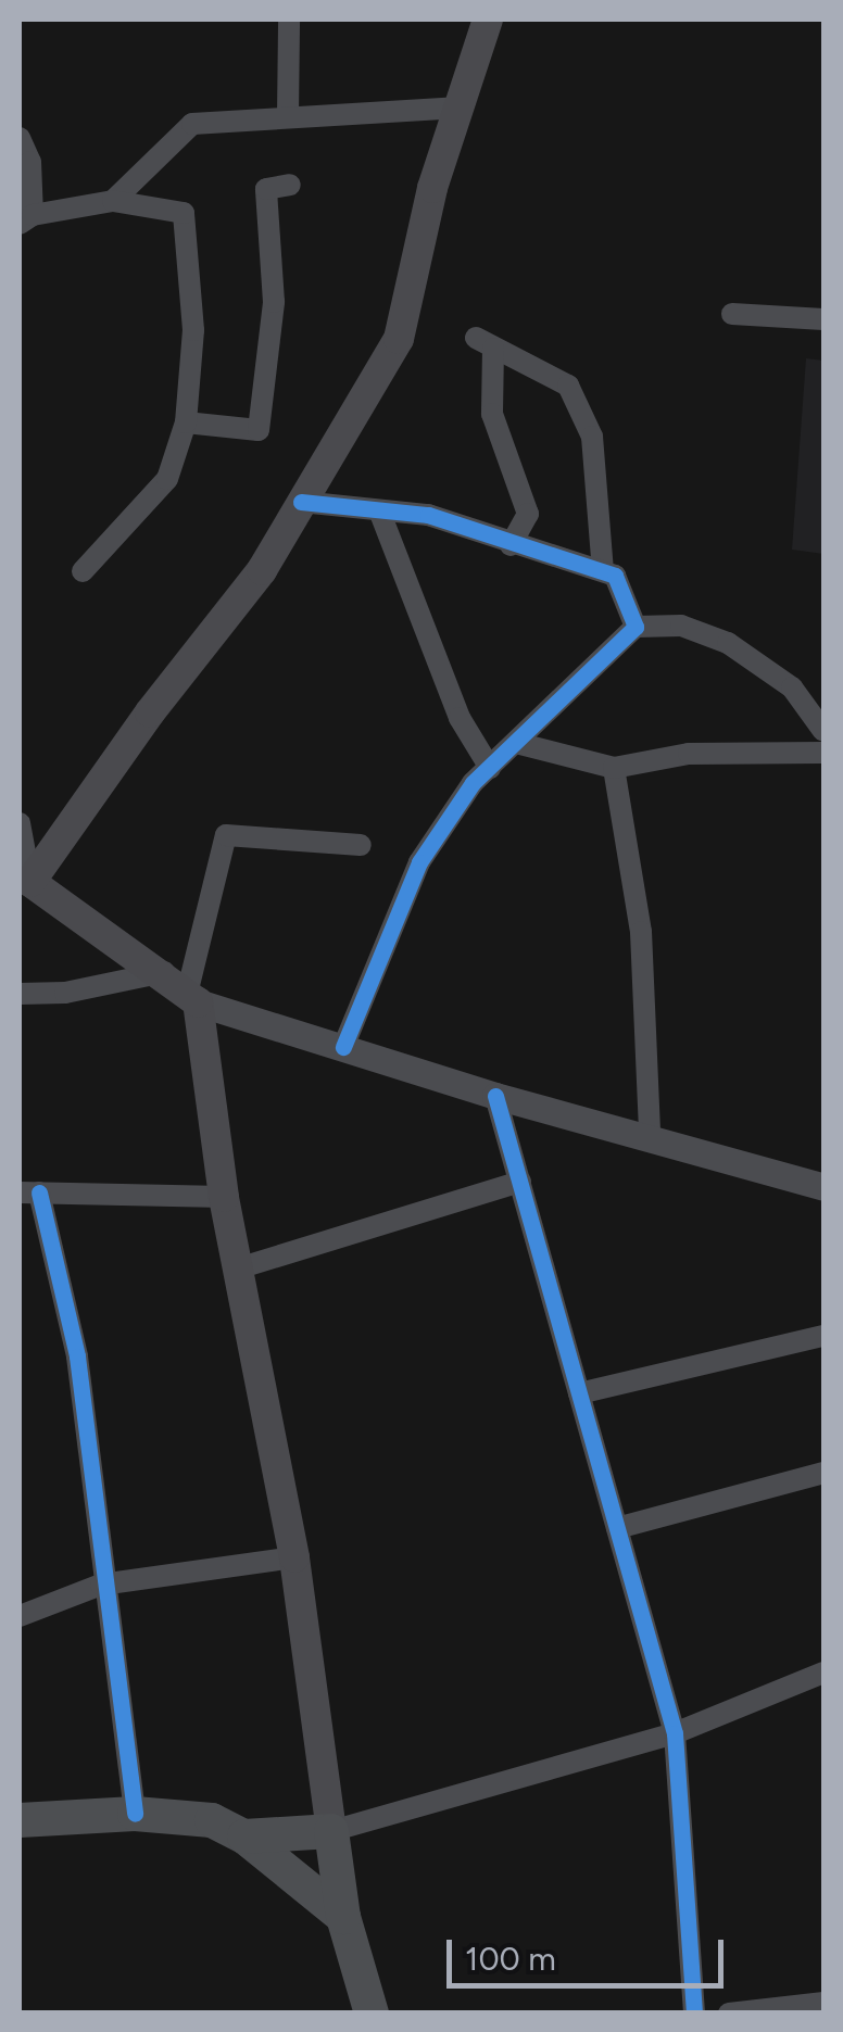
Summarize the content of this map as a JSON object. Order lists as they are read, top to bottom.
{
  "scale_bar": "100 m"
}
